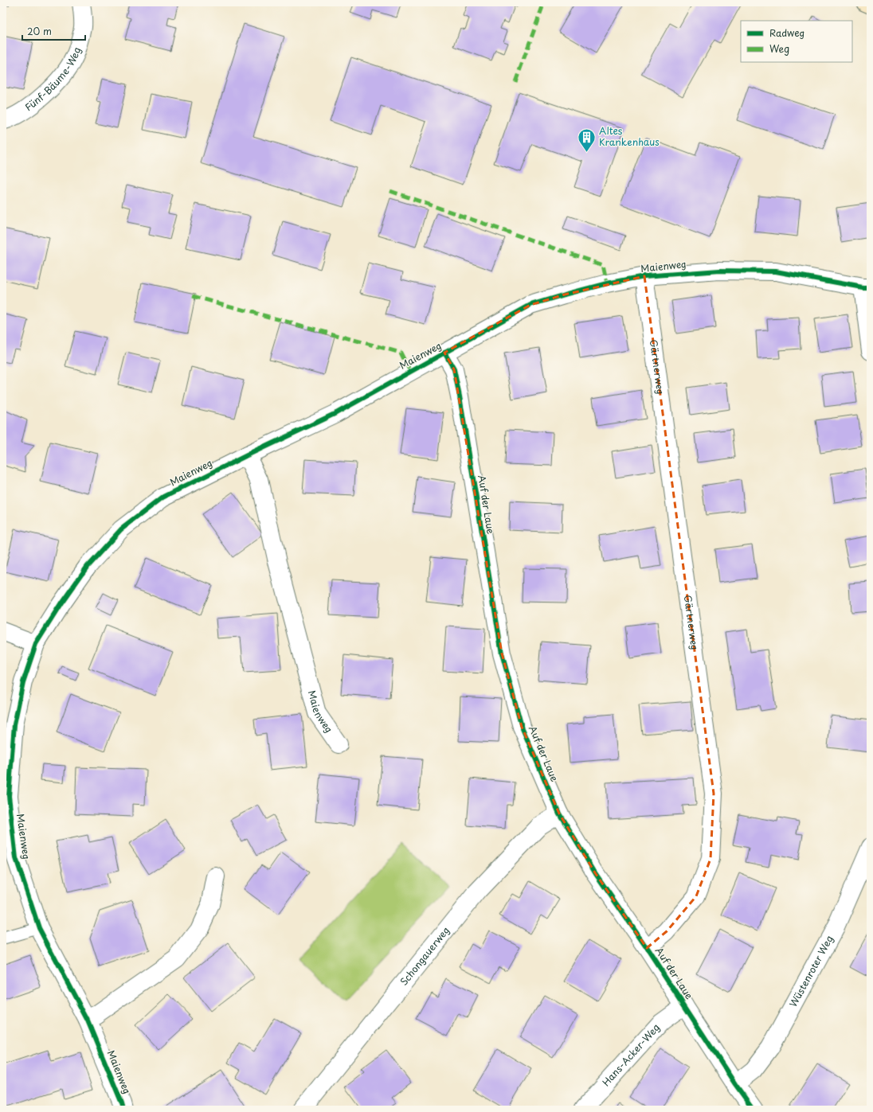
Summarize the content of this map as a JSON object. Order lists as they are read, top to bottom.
{
  "streets": {
    "street": [
      "Fünf-Bäume-Weg",
      "Maienweg",
      "Gärtnerweg",
      "Auf der Laue",
      "Schongauerweg",
      "Wüstenroter Weg",
      "Hans-Acker-Weg"
    ]
  },
  "crossings": [
    ["Maienweg", "Gärtnerweg"],
    ["Maienweg", "Auf der Laue"],
    ["Gärtnerweg", "Auf der Laue"],
    ["Auf der Laue", "Schongauerweg"],
    ["Auf der Laue", "Wüstenroter Weg"],
    ["Auf der Laue", "Hans-Acker-Weg"]
  ],
  "places": {
    "building": ["Altes Krankenhaus"]
  },
  "legend": ["Radweg", "Weg"],
  "scale_bar": "20 m"
}
